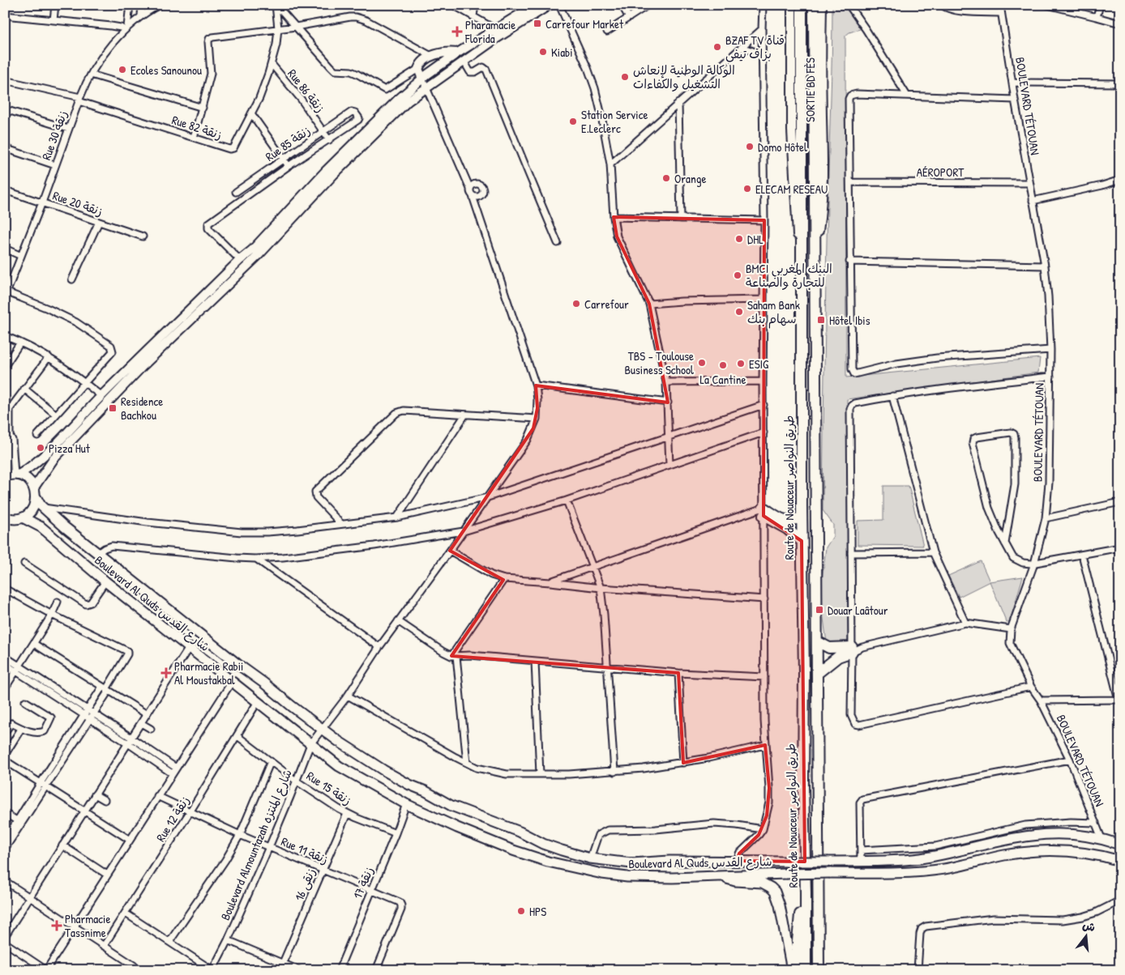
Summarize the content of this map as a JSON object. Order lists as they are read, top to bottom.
{
  "streets": {
    "highway": ["Route de Nouaceur طريق النواصر"],
    "main road": ["SORTIE BD FÈS", "Boulevard Al Quds شارع القدس"],
    "street": [
      "Rue 86 زنقة",
      "BOULEVARD TÉTOUAN",
      "Rue 82 زنقة",
      "Rue 30 زنقة",
      "Rue 85 زنقة",
      "AÉROPORT",
      "Rue 20 زنقة",
      "Rue 15 زنقة",
      "Rue 12 زنقة",
      "Boulevard Almountazah شارع المنتزه",
      "Rue 11 زنقة",
      "زنقة 17",
      "زنقى 16"
    ]
  },
  "crossings": [
    ["SORTIE BD FÈS", "Route de Nouaceur طريق النواصر"],
    ["Rue 86 زنقة", "Rue 82 زنقة"],
    ["Rue 86 زنقة", "Rue 85 زنقة"],
    ["BOULEVARD TÉTOUAN", "AÉROPORT"],
    ["BOULEVARD TÉTOUAN", "Boulevard Al Quds شارع القدس"],
    ["Rue 82 زنقة", "Rue 30 زنقة"],
    ["Rue 30 زنقة", "Rue 20 زنقة"],
    ["Boulevard Al Quds شارع القدس", "Rue 12 زنقة"],
    ["Boulevard Al Quds شارع القدس", "Boulevard Almountazah شارع المنتزه"],
    ["Boulevard Al Quds شارع القدس", "زنقة 17"],
    ["Rue 15 زنقة", "Rue 12 زنقة"],
    ["Rue 15 زنقة", "Boulevard Almountazah شارع المنتزه"],
    ["Rue 15 زنقة", "زنقة 17"],
    ["Rue 15 زنقة", "زنقى 16"],
    ["Rue 12 زنقة", "Rue 11 زنقة"],
    ["Boulevard Almountazah شارع المنتزه", "Rue 11 زنقة"],
    ["Rue 11 زنقة", "زنقة 17"],
    ["Rue 11 زنقة", "زنقى 16"]
  ],
  "places": {
    "transit": [
      "Carrefour Market",
      "Hôtel Ibis",
      "Residence Bachkou",
      "Douar Laâtour"
    ],
    "health": ["Pharamacie Florida", "Pharmacie Rabii Al Moustakbal", "Pharmacie Tassnime"],
    "other": [
      "BZAF TV قناة بزاف تيفي",
      "Kiabi",
      "Ecoles Sanounou",
      "الوكالة الوطنية لإنعاش التشغيل والكفاءات",
      "Station Service E.Leclerc",
      "Domo Hôtel",
      "Orange",
      "ELECAM RESEAU",
      "DHL",
      "BMCI البنك المغربي للتجارة والصناعة",
      "Carrefour",
      "Saham Bank سهام بنك",
      "TBS - Toulouse Business School",
      "ESIG",
      "La Cantine",
      "Pizza Hut",
      "HPS"
    ]
  },
  "north": "top"
}
